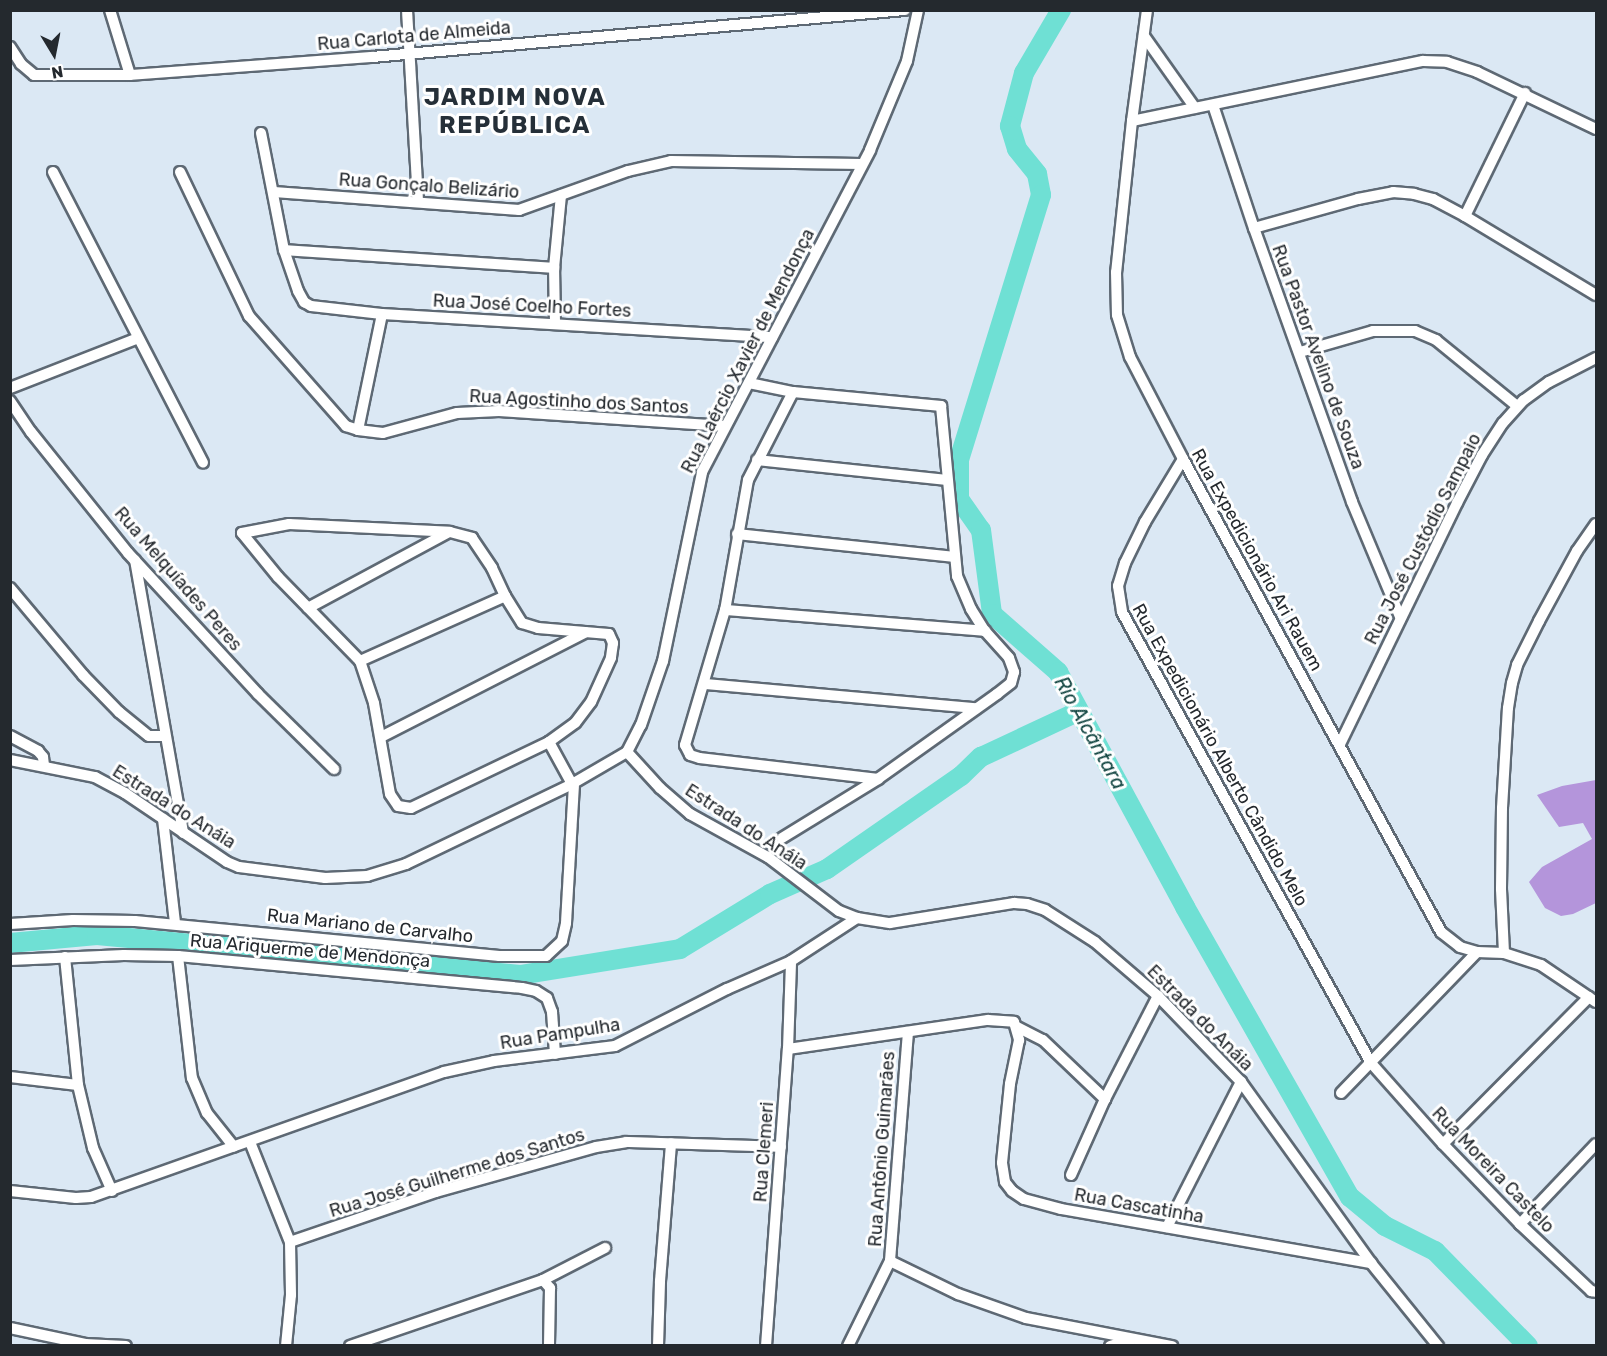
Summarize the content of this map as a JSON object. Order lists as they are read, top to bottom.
{
  "streets": {
    "street": [
      "Rua Carlota de Almeida",
      "Rua Gonçalo Belizário",
      "Rua José Coelho Fortes",
      "Rua Laércio Xavier de Mendonça",
      "Rua Pastor Avelino de Souza",
      "Rua Agostinho dos Santos",
      "Rua José Custódio Sampaio",
      "Rua Expedicionário Ari Rauem",
      "Rua Melquíades Peres",
      "Rua Expedicionário Alberto Cândido Melo",
      "Estrada do Anáia",
      "Rua Mariano de Carvalho",
      "Rua Ariquerme de Mendonça",
      "Rua Pampulha",
      "Rua Antônio Guimarães",
      "Rua Clemeri",
      "Rua Moreira Castelo",
      "Rua José Guilherme dos Santos",
      "Rua Cascatinha"
    ]
  },
  "crossings": [
    ["Rua Gonçalo Belizário", "Rua Laércio Xavier de Mendonça"],
    ["Rua José Coelho Fortes", "Rua Laércio Xavier de Mendonça"],
    ["Rua Laércio Xavier de Mendonça", "Rua Agostinho dos Santos"],
    ["Rua Laércio Xavier de Mendonça", "Estrada do Anáia"],
    ["Rua Pastor Avelino de Souza", "Rua José Custódio Sampaio"],
    ["Rua José Custódio Sampaio", "Rua Expedicionário Ari Rauem"],
    ["Rua Expedicionário Ari Rauem", "Rua Expedicionário Alberto Cândido Melo"],
    ["Rua Expedicionário Alberto Cândido Melo", "Rua Moreira Castelo"],
    ["Estrada do Anáia", "Rua Mariano de Carvalho"],
    ["Estrada do Anáia", "Rua Pampulha"],
    ["Estrada do Anáia", "Rua Cascatinha"],
    ["Rua Ariquerme de Mendonça", "Rua Pampulha"],
    ["Rua Pampulha", "Rua Clemeri"],
    ["Rua Clemeri", "Rua José Guilherme dos Santos"]
  ],
  "districts": ["JARDIM NOVA REPÚBLICA"],
  "water": ["Rio Alcântara"],
  "north": "bottom"
}
